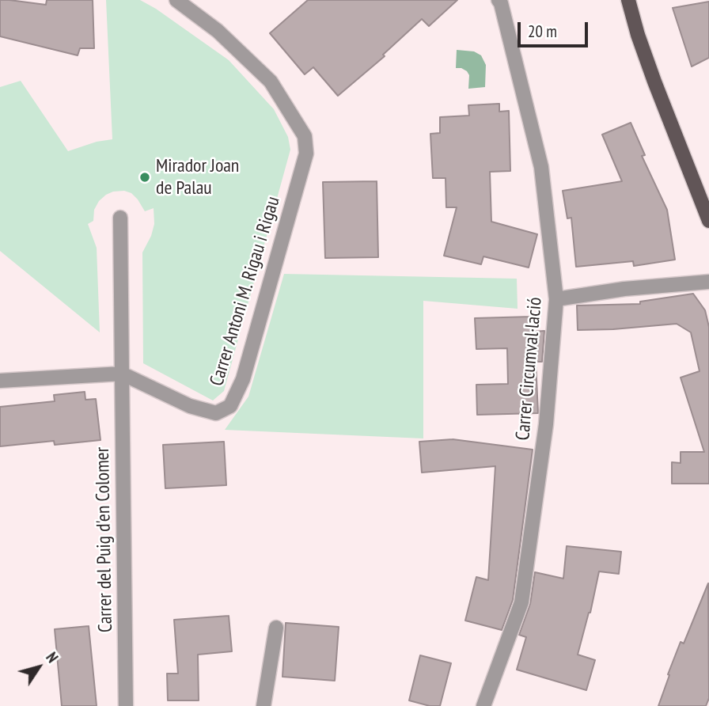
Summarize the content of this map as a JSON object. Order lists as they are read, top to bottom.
{
  "streets": {
    "street": ["Carrer Antoni M. Rigau i Rigau", "Carrer Circumval·lació", "Carrer del Puig d'en Colomer"]
  },
  "crossings": [
    ["Carrer Antoni M. Rigau i Rigau", "Carrer del Puig d'en Colomer"]
  ],
  "places": ["Mirador Joan de Palau"],
  "scale_bar": "20 m",
  "north": "top right"
}
